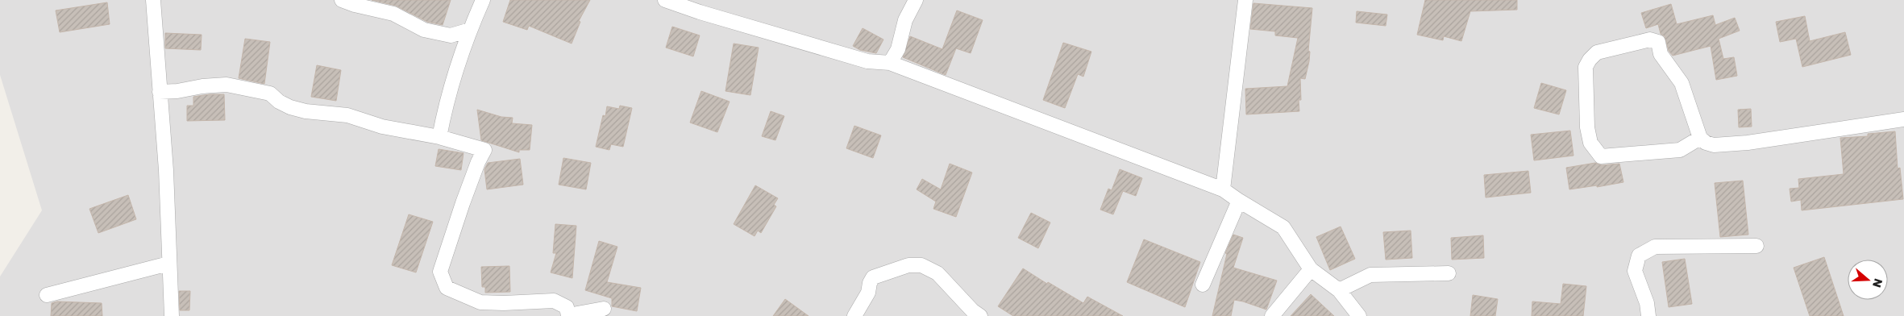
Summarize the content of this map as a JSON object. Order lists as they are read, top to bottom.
{
  "north": "right"
}
